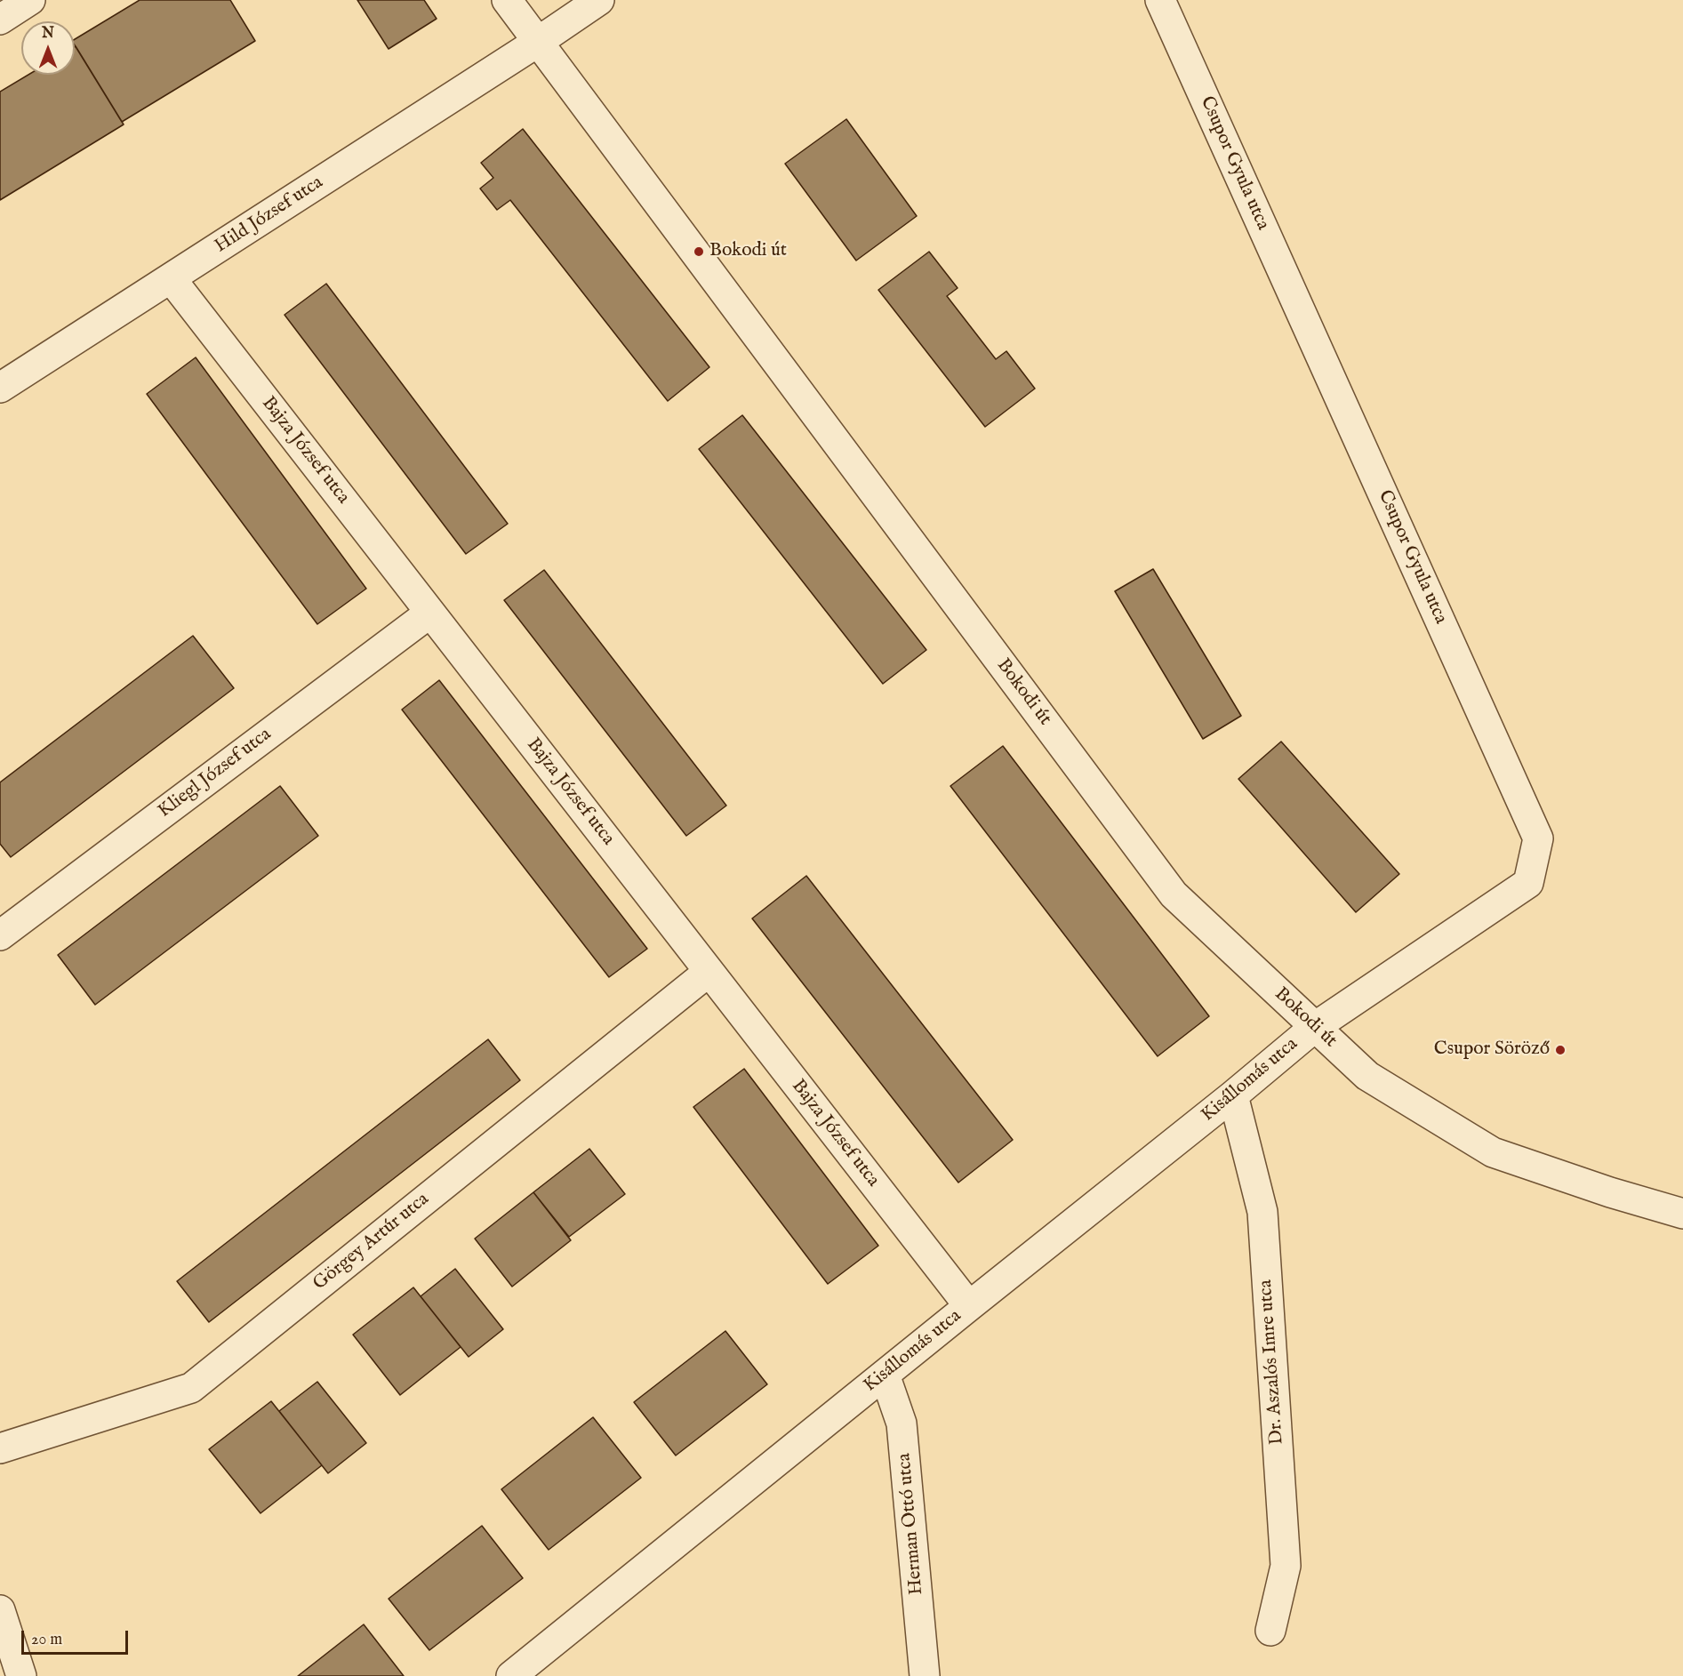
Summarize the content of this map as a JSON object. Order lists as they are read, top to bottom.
{
  "streets": {
    "street": [
      "Csupor Gyula utca",
      "Hild József utca",
      "Bajza József utca",
      "Bokodi út",
      "Kliegl József utca",
      "Kisállomás utca",
      "Görgey Artúr utca",
      "Dr. Aszalós Imre utca",
      "Herman Ottó utca"
    ]
  },
  "crossings": [
    ["Csupor Gyula utca", "Bokodi út"],
    ["Csupor Gyula utca", "Kisállomás utca"],
    ["Hild József utca", "Bajza József utca"],
    ["Hild József utca", "Bokodi út"],
    ["Bajza József utca", "Kliegl József utca"],
    ["Bajza József utca", "Kisállomás utca"],
    ["Bajza József utca", "Görgey Artúr utca"],
    ["Bokodi út", "Kisállomás utca"],
    ["Kisállomás utca", "Dr. Aszalós Imre utca"],
    ["Kisállomás utca", "Herman Ottó utca"]
  ],
  "places": ["Bokodi út", "Csupor Söröző"],
  "scale_bar": "20 m",
  "north": "top"
}
